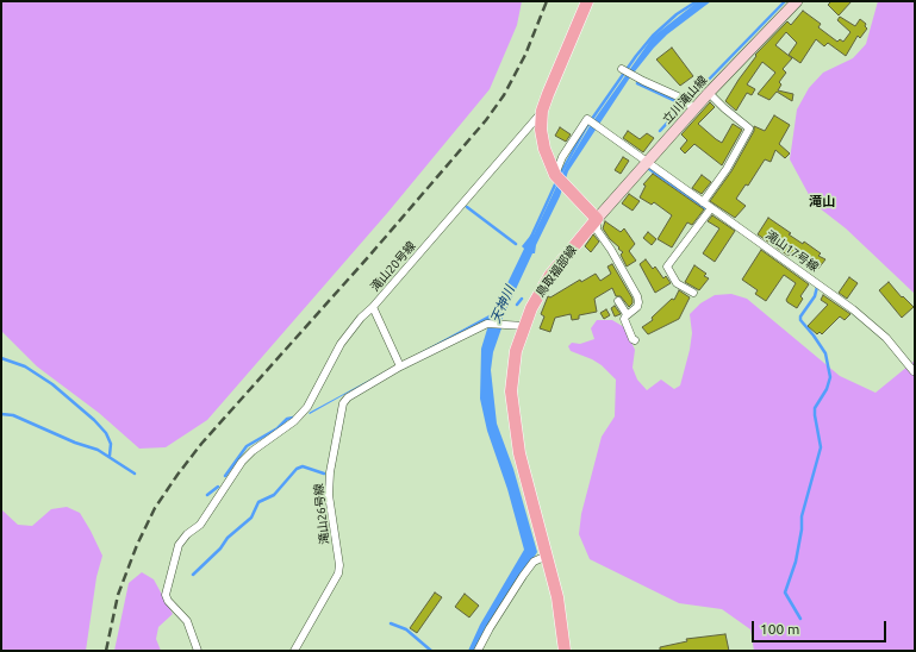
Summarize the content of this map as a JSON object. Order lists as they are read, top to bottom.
{
  "streets": {
    "main road": ["鳥取福部線"],
    "street": [
      "立川滝山線",
      "滝山17号線",
      "滝山20号線",
      "滝山26号線"
    ]
  },
  "crossings": [
    ["立川滝山線", "滝山17号線"],
    ["立川滝山線", "鳥取福部線"],
    ["滝山20号線", "滝山26号線"]
  ],
  "districts": ["滝山"],
  "water": ["天神川"],
  "scale_bar": "100 m"
}
